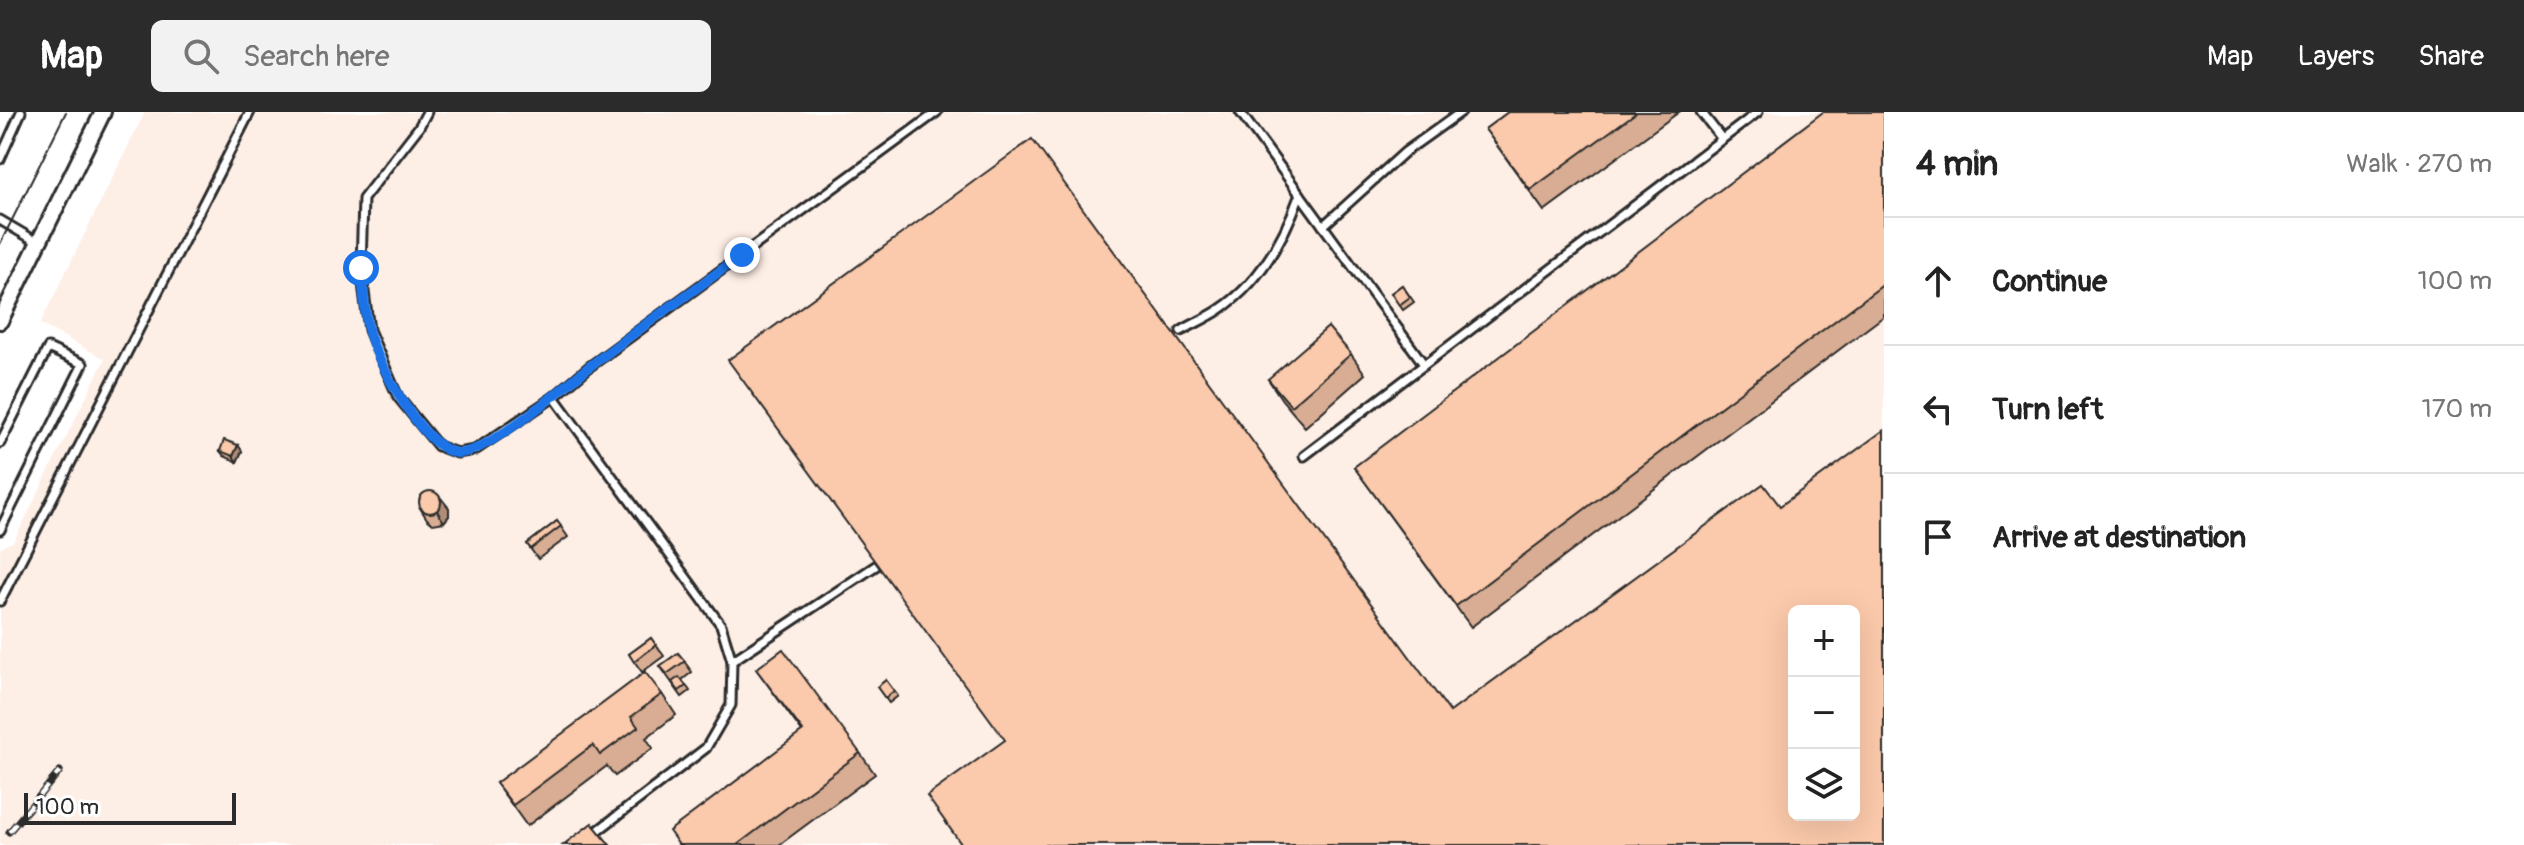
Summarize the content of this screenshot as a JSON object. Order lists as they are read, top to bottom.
{
  "scale_bar": "100 m",
  "page": {
    "header": "Map",
    "search": "Search here",
    "nav": ["Map", "Layers", "Share"],
    "heading": ["4 min", "Walk · 270 m"],
    "list": [
      ["Continue", "100 m"],
      ["Turn left", "170 m"],
      "Arrive at destination"
    ],
    "map_buttons": ["+", "−"],
    "scale": "100 m"
  }
}
